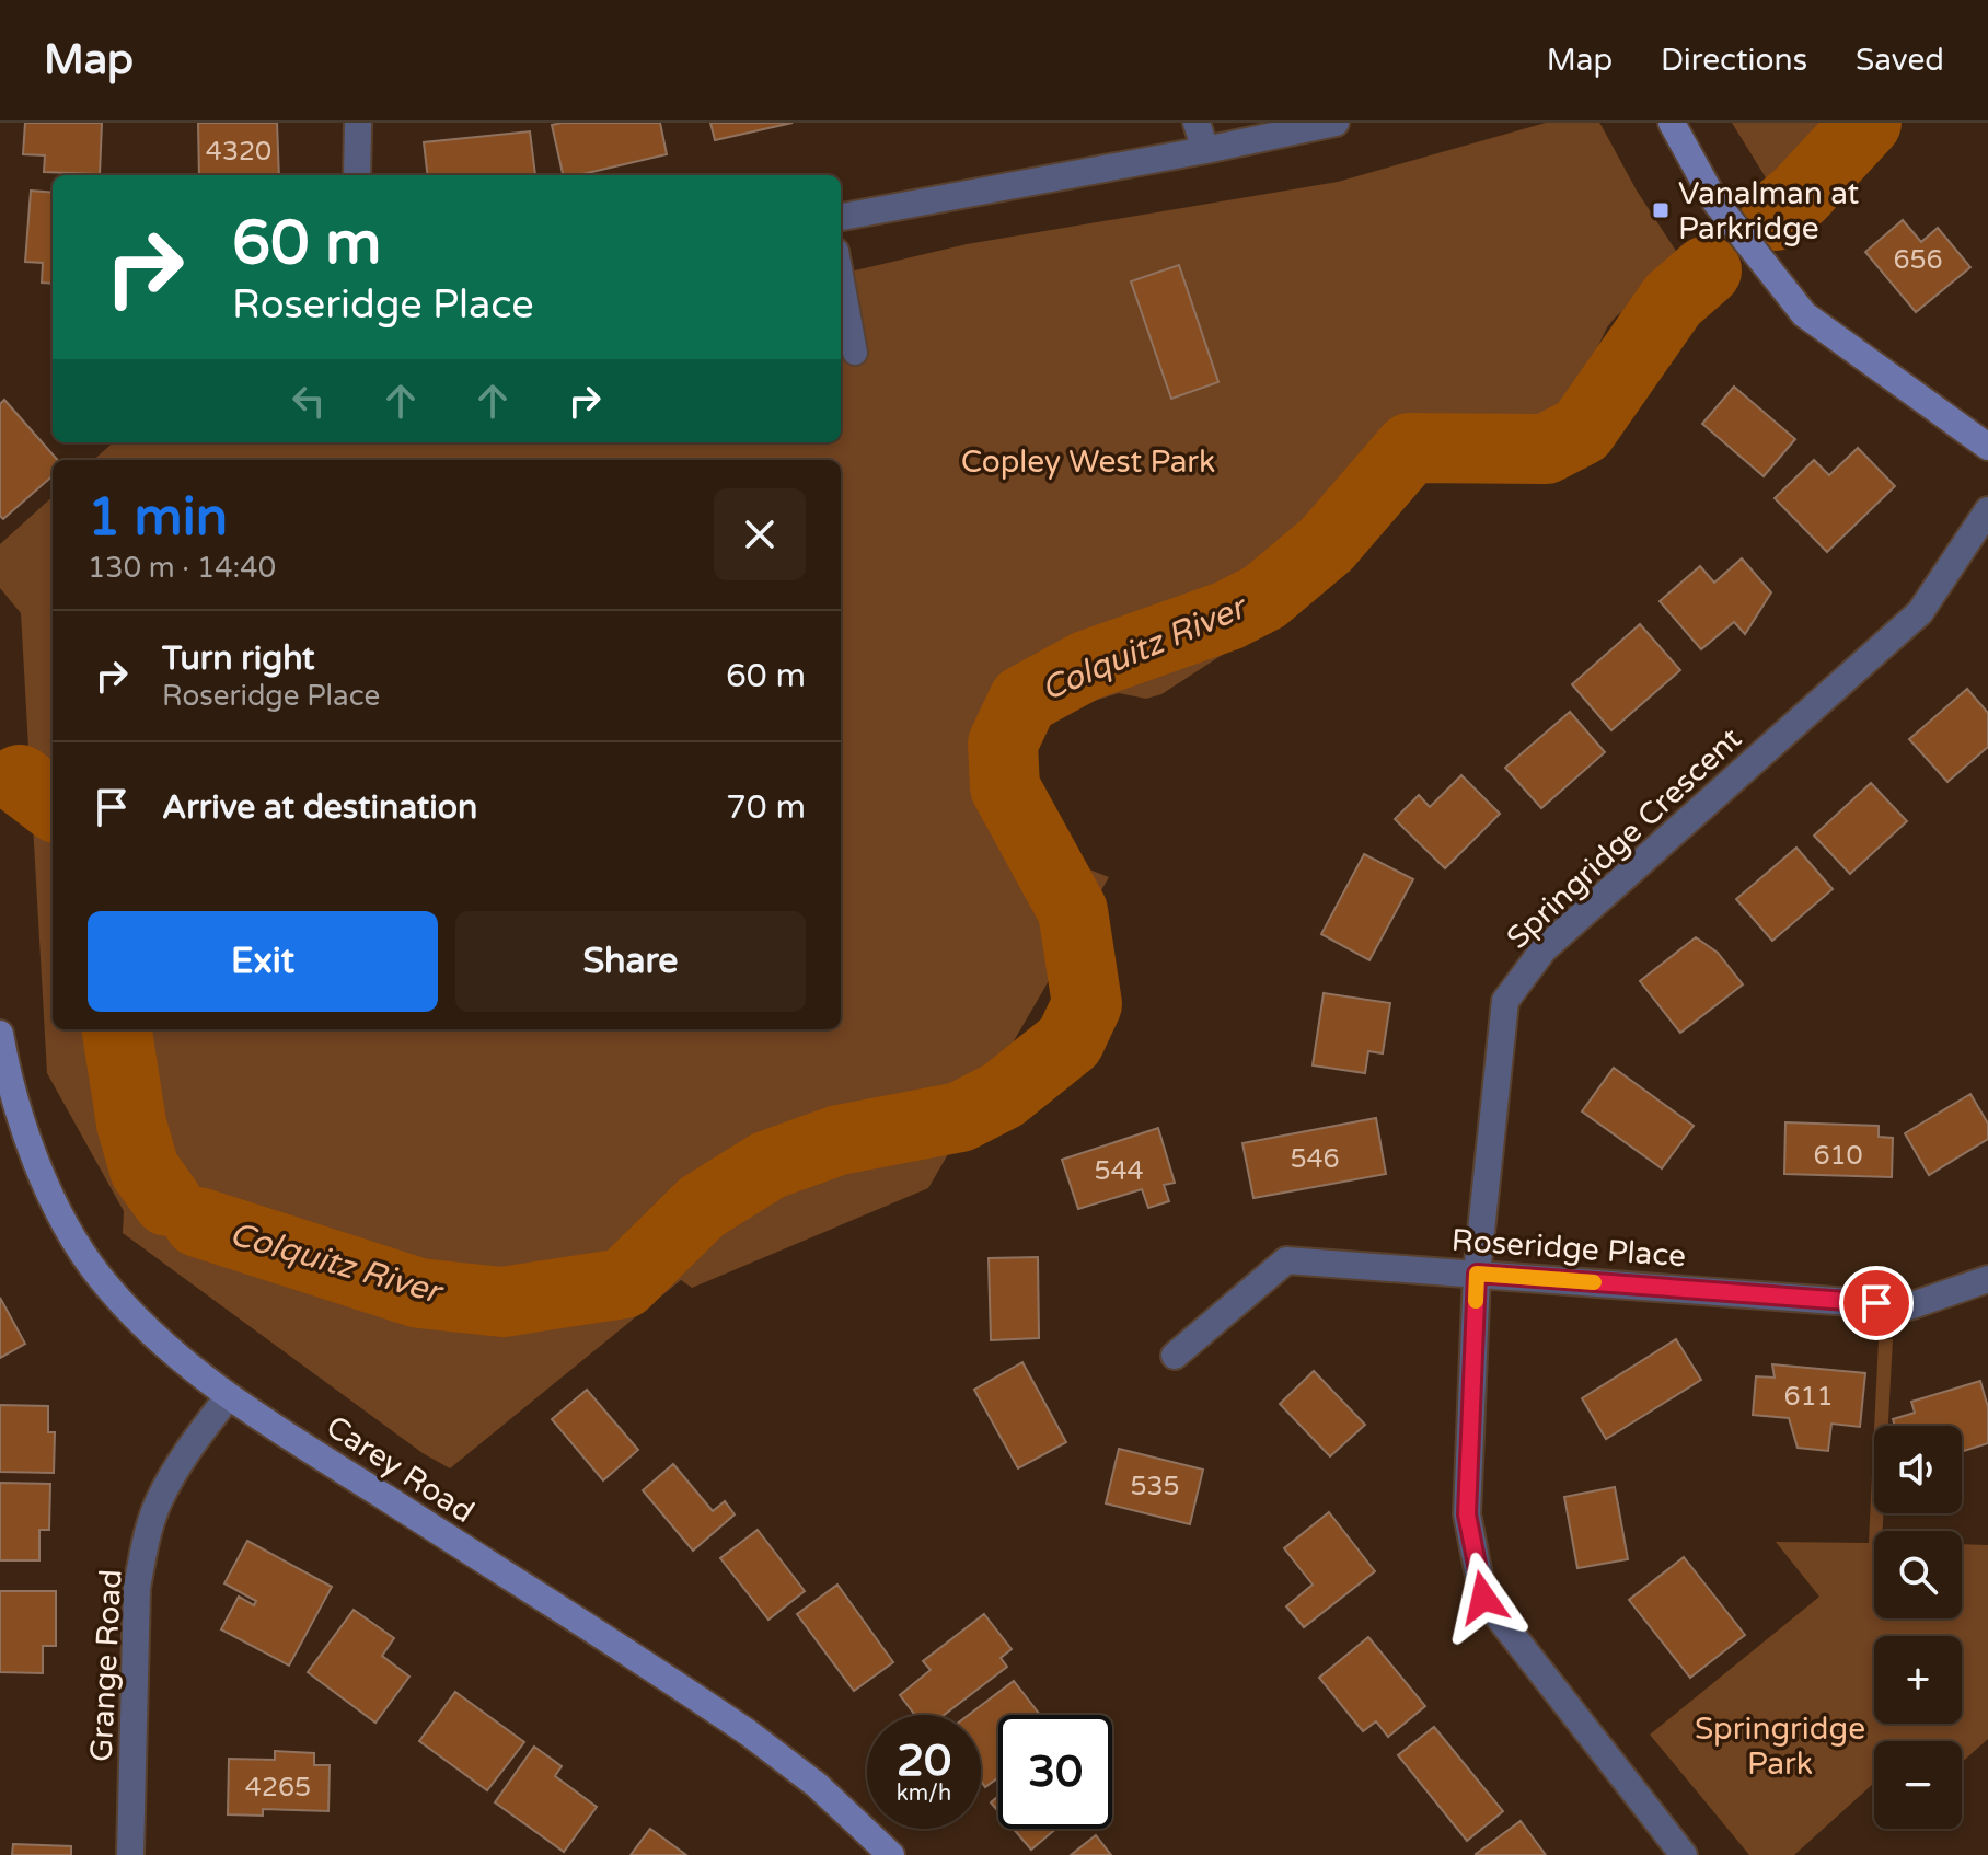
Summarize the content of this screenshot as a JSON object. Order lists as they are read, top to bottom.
{
  "streets": {
    "street": [
      "Springridge Crescent",
      "Roseridge Place",
      "Carey Road",
      "Grange Road"
    ]
  },
  "crossings": [
    ["Springridge Crescent", "Roseridge Place"],
    ["Carey Road", "Grange Road"]
  ],
  "water": ["Colquitz River"],
  "parks": ["Copley West Park", "Springridge Park"],
  "places": {
    "transit": ["Vanalman at Parkridge"]
  },
  "house_numbers": [
    "4320",
    "656",
    "610",
    "546",
    "544",
    "611",
    "535",
    "4265"
  ],
  "page": {
    "header": "Map",
    "nav": ["Map", "Directions", "Saved"],
    "turn": ["60 m", "Roseridge Place"],
    "heading": ["1 min", "130 m · 14:40"],
    "list": [
      {
        "name": "Turn right",
        "note": "Roseridge Place",
        "value": "60 m"
      },
      {
        "name": "Arrive at destination",
        "value": "70 m"
      }
    ],
    "buttons": ["Exit", "Share"],
    "map_buttons": ["+", "−"],
    "speed": "20 km/h",
    "limit": "30"
  }
}
